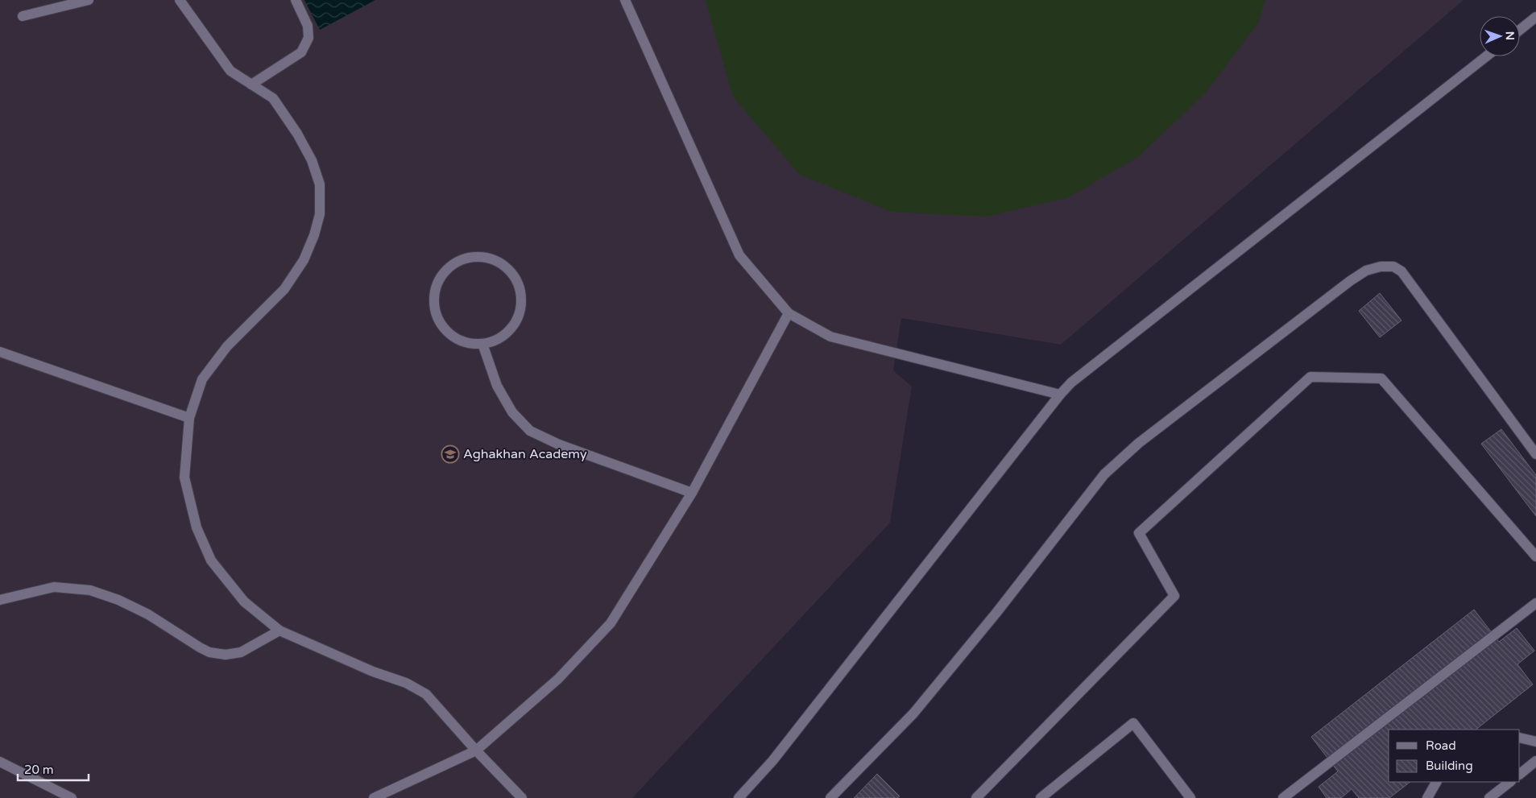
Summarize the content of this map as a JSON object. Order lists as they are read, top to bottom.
{
  "places": {
    "school or university": ["Aghakhan Academy"]
  },
  "legend": ["Road", "Building"],
  "scale_bar": "20 m",
  "north": "right"
}
